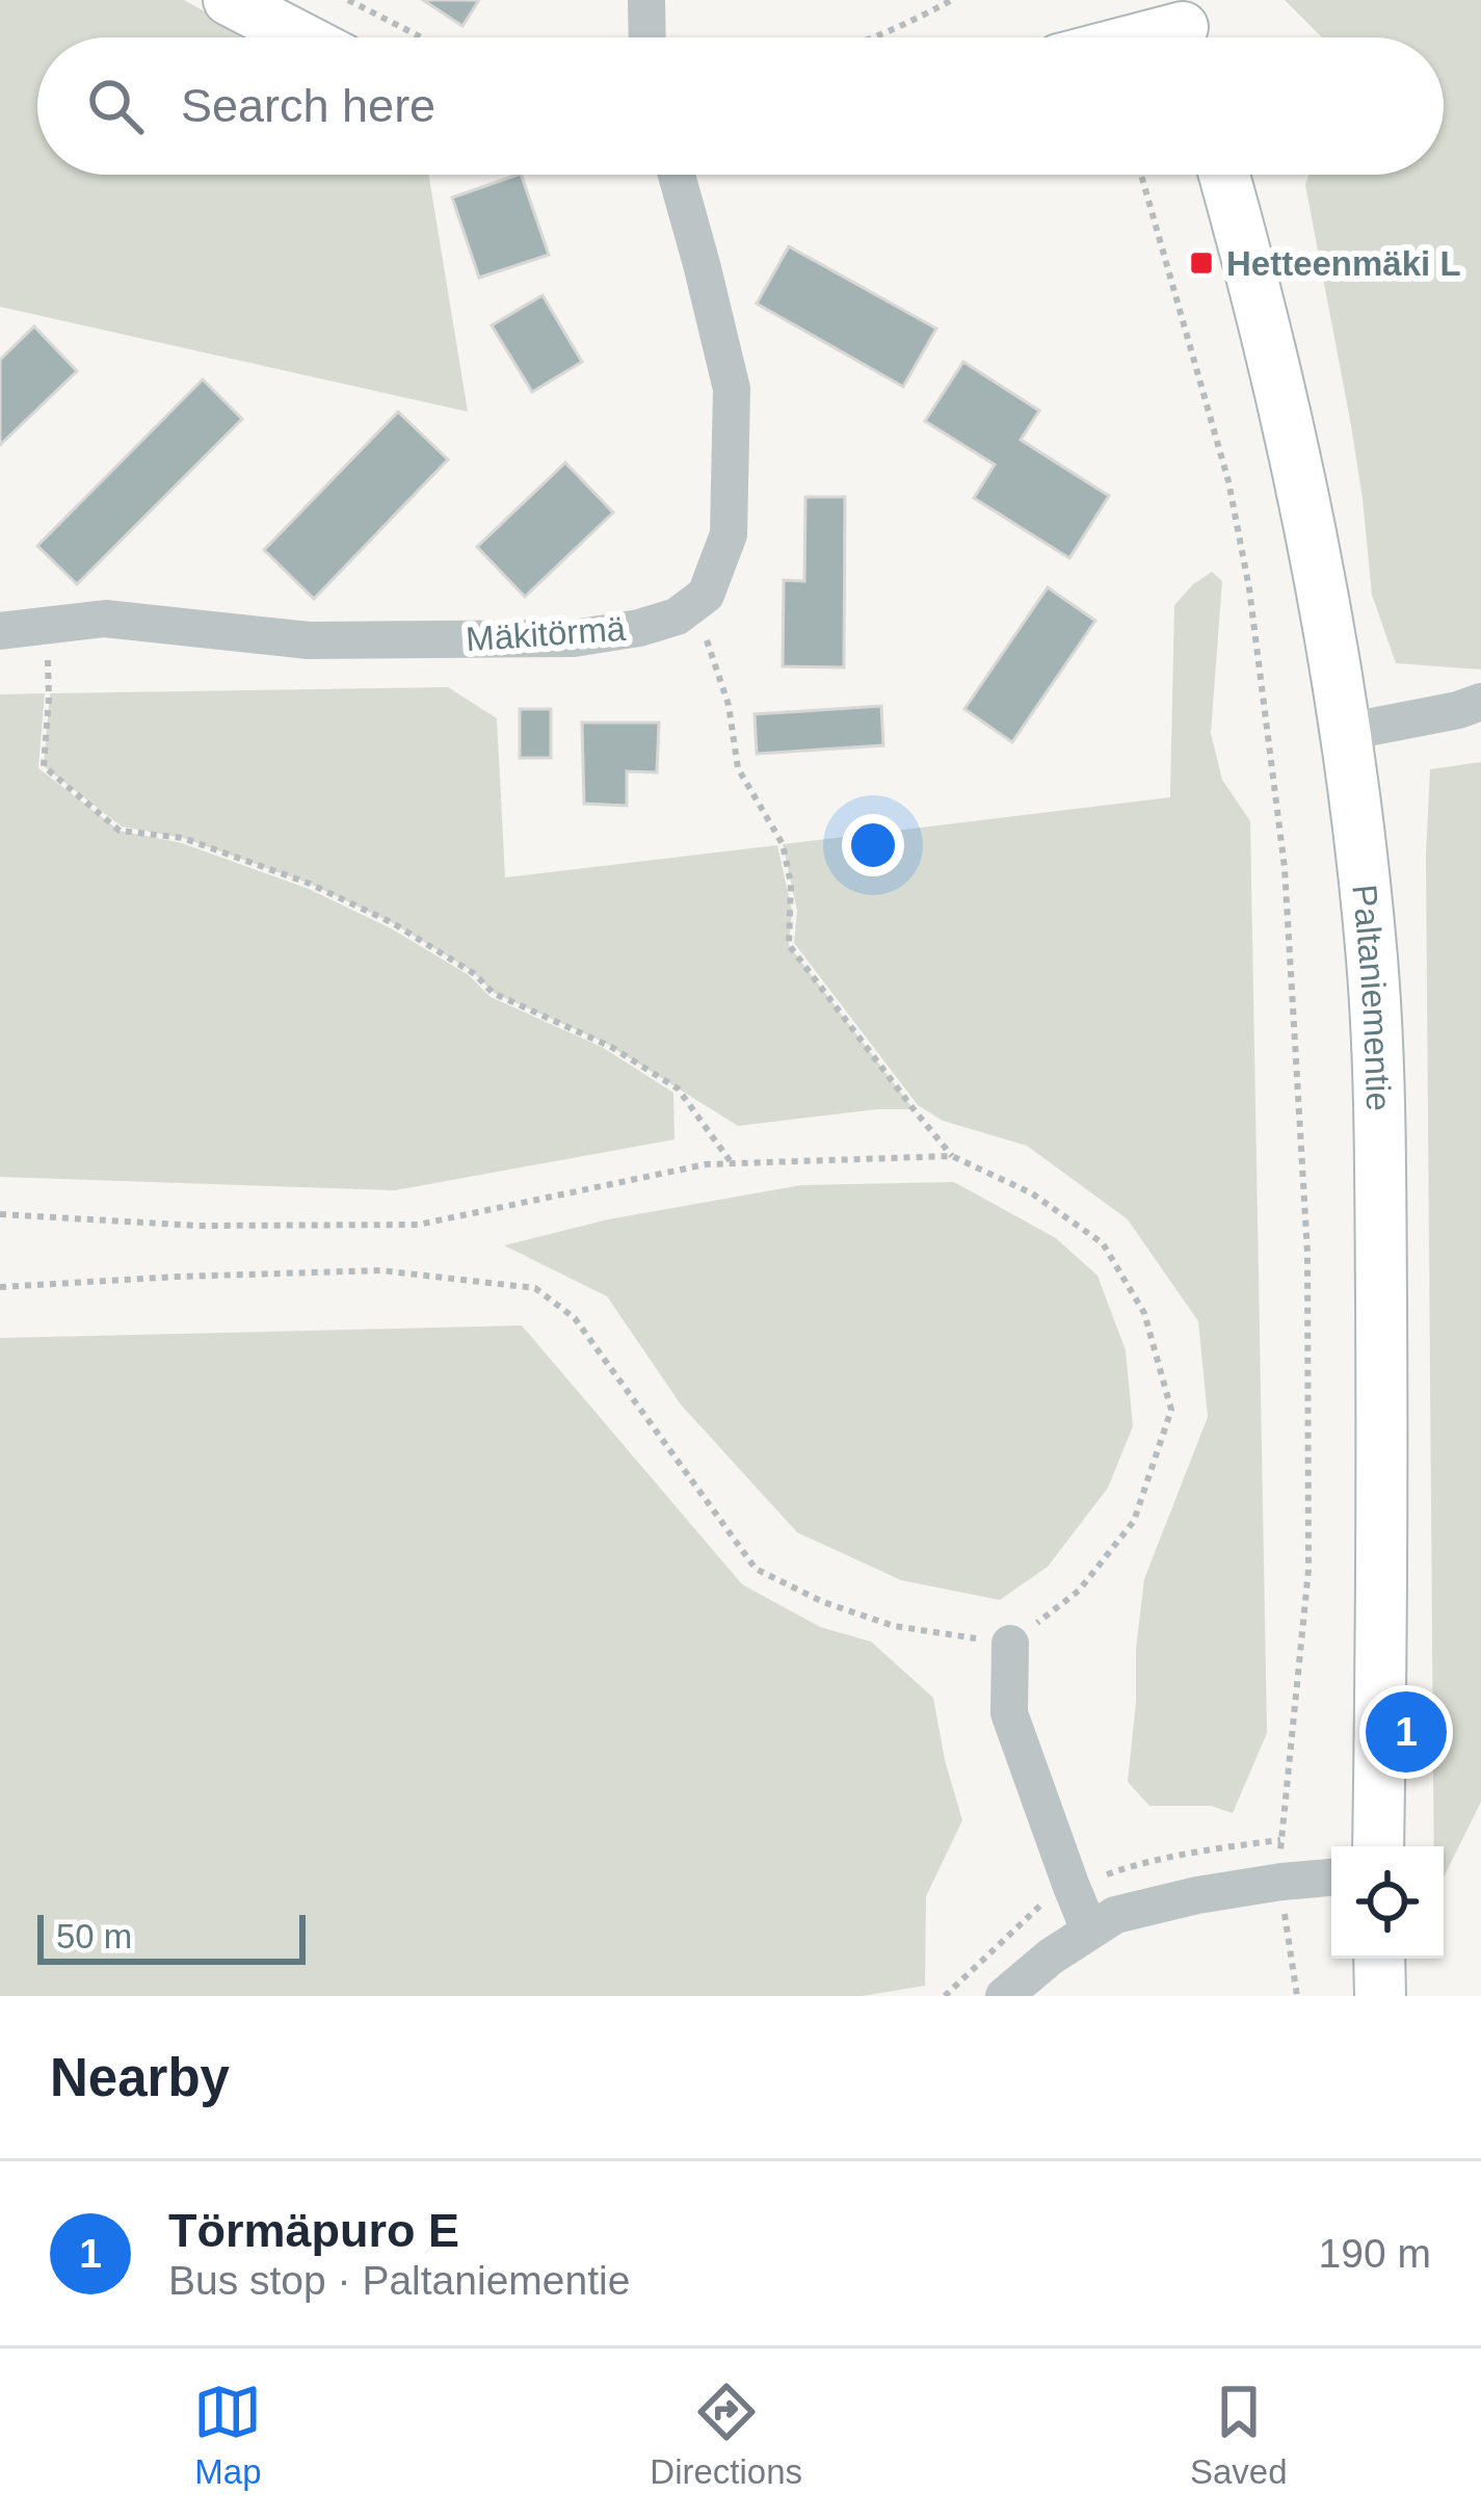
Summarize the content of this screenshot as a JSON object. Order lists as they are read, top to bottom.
{
  "streets": {
    "street": ["Mäkitörmä", "Paltaniementie"]
  },
  "places": {
    "transit": ["Hetteenmäki L"]
  },
  "scale_bar": "50 m",
  "page": {
    "search": "Search here",
    "pins": "1",
    "scale": "50 m",
    "heading": "Nearby",
    "list": [
      {
        "mark": "1",
        "name": "Törmäpuro E",
        "note": "Bus stop · Paltaniementie",
        "value": "190 m"
      }
    ],
    "nav": ["Map", "Directions", "Saved"]
  }
}
